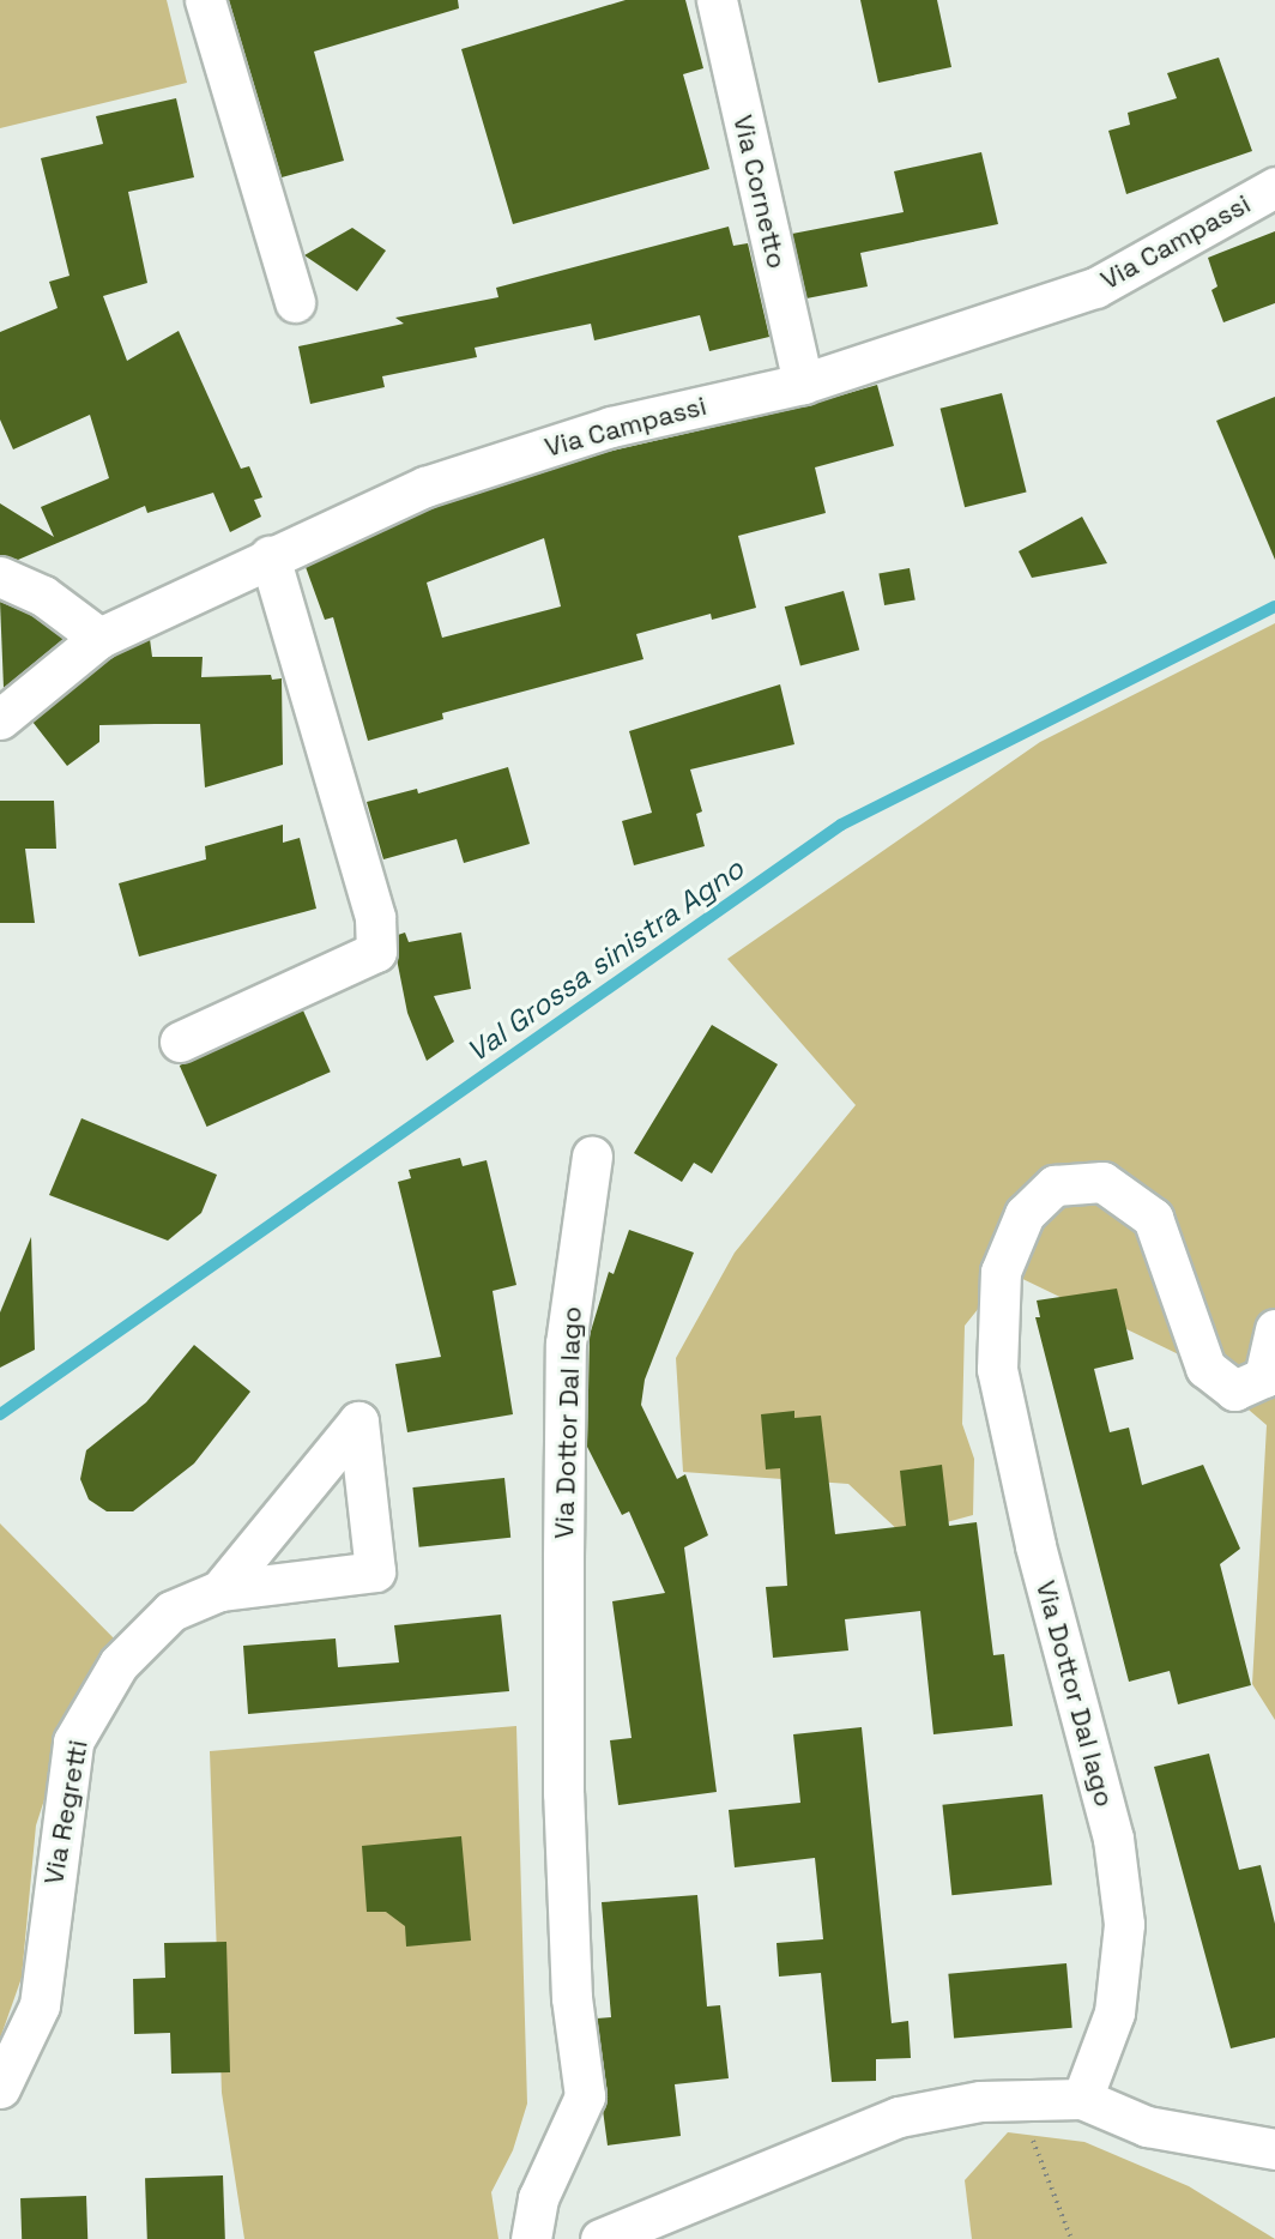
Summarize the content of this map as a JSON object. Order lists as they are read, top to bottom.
{
  "streets": {
    "street": [
      "Via Cornetto",
      "Via Campassi",
      "Via Dottor Dal lago",
      "Via Regretti"
    ]
  },
  "crossings": [
    ["Via Cornetto", "Via Campassi"]
  ],
  "water": ["Val Grossa sinistra Agno"]
}
